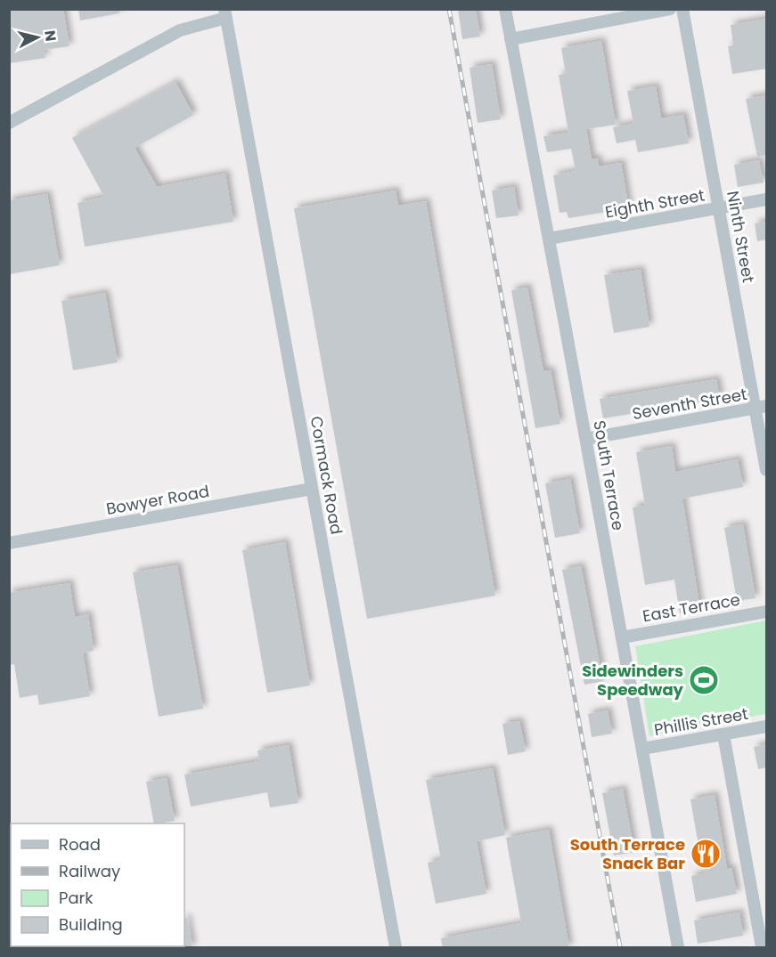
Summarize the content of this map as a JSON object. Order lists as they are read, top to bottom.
{
  "streets": {
    "street": [
      "Eighth Street",
      "Ninth Street",
      "Seventh Street",
      "Cormack Road",
      "South Terrace",
      "Bowyer Road",
      "East Terrace",
      "Phillis Street"
    ]
  },
  "crossings": [
    ["Eighth Street", "Ninth Street"],
    ["Eighth Street", "South Terrace"],
    ["Ninth Street", "Seventh Street"],
    ["Seventh Street", "South Terrace"],
    ["Cormack Road", "Bowyer Road"],
    ["South Terrace", "East Terrace"],
    ["South Terrace", "Phillis Street"]
  ],
  "places": {
    "sports": ["Sidewinders Speedway"],
    "restaurant": ["South Terrace Snack Bar"]
  },
  "legend": [
    "Road",
    "Railway",
    "Park",
    "Building"
  ],
  "north": "right"
}
